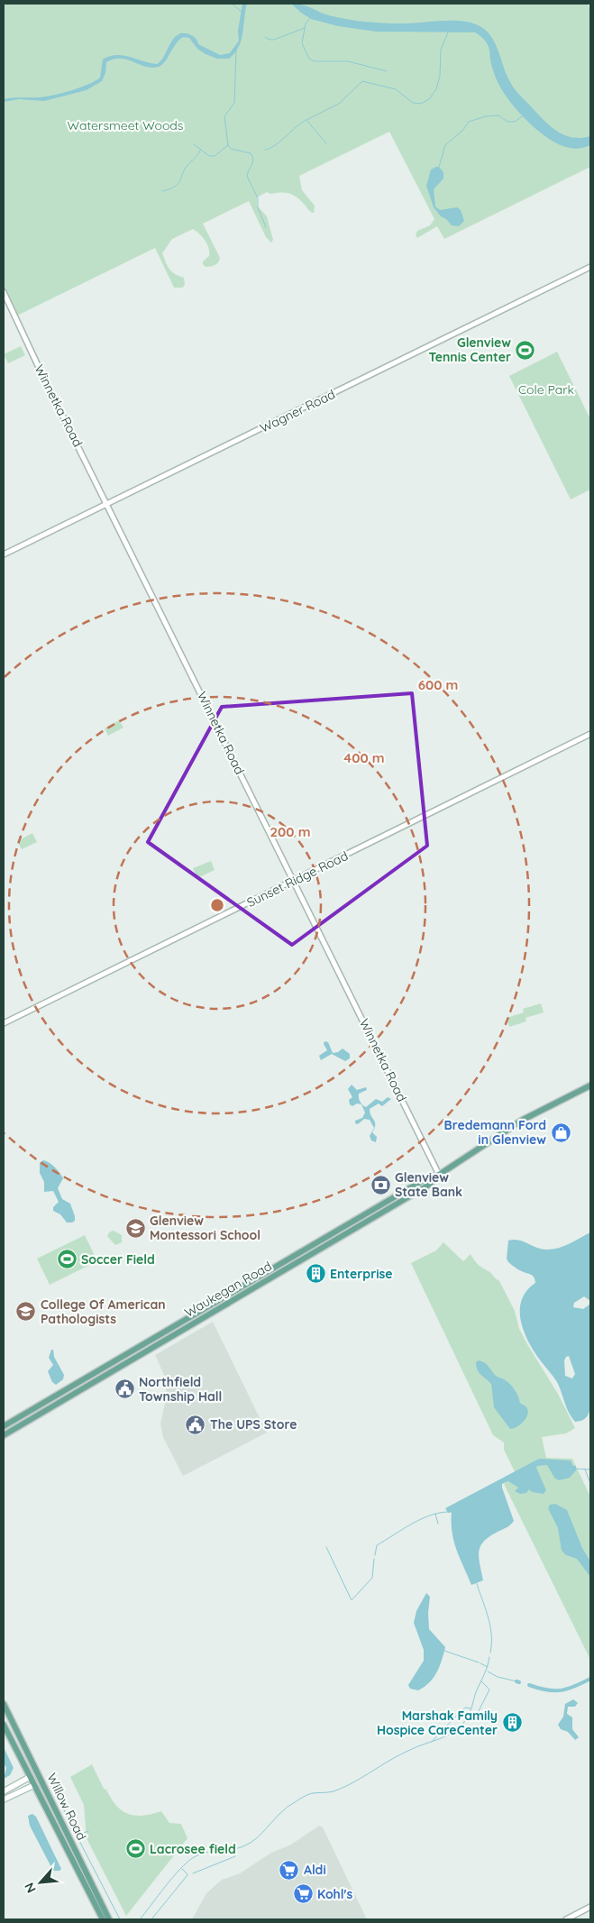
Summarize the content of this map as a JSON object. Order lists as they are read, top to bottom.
{
  "streets": {
    "main road": ["Waukegan Road", "Willow Road"],
    "street": ["Winnetka Road", "Wagner Road", "Sunset Ridge Road"]
  },
  "crossings": [
    ["Winnetka Road", "Wagner Road"],
    ["Winnetka Road", "Sunset Ridge Road"],
    ["Winnetka Road", "Waukegan Road"]
  ],
  "parks": ["Watersmeet Woods", "Cole Park"],
  "places": {
    "sports": ["Glenview Tennis Center", "Soccer Field", "Lacrosee field"],
    "shop": ["Bredemann Ford in Glenview"],
    "bank": ["Glenview State Bank"],
    "school or university": ["Glenview Montessori School", "College Of American Pathologists"],
    "building": ["Enterprise", "Marshak Family Hospice CareCenter"],
    "public building": ["Northfield Township Hall", "The UPS Store"],
    "supermarket": ["Aldi", "Kohl's"]
  },
  "north": "bottom left",
  "rings": ["600 m", "400 m", "200 m"]
}
